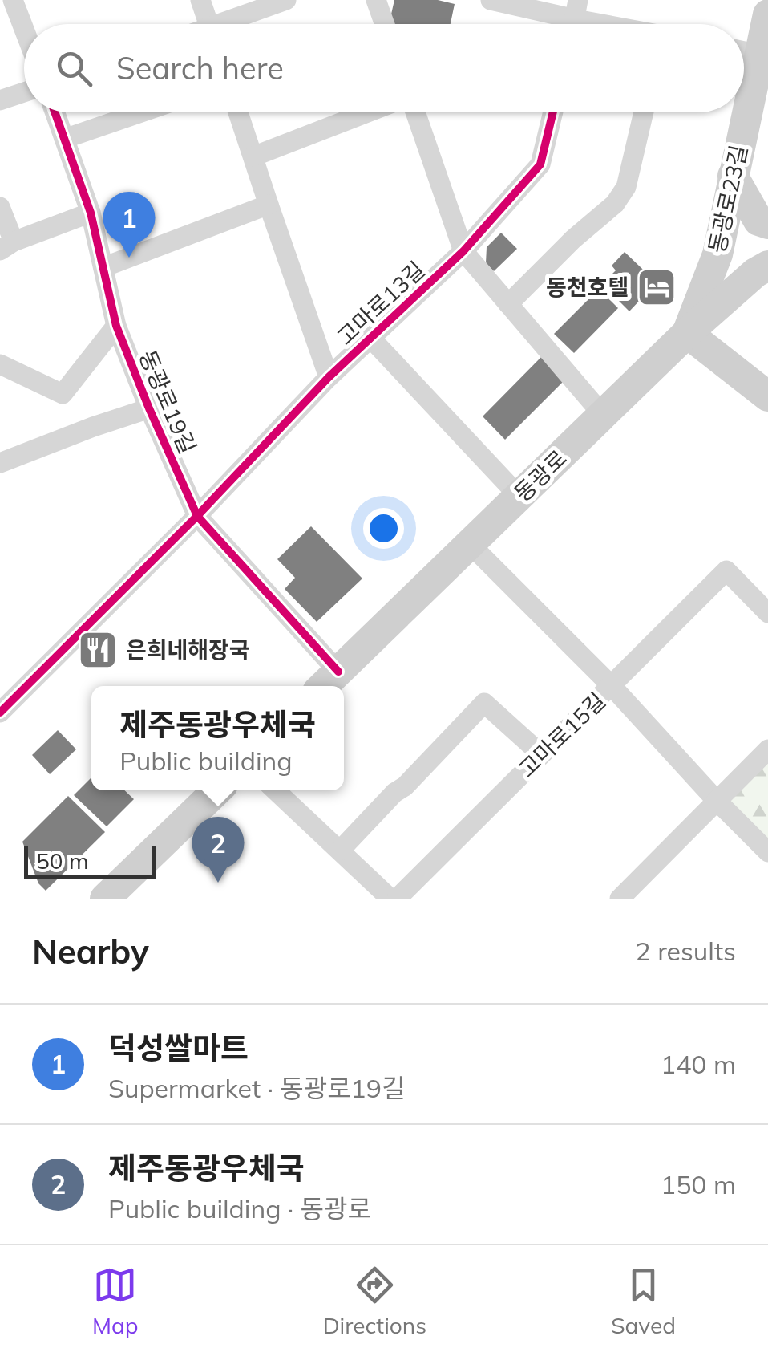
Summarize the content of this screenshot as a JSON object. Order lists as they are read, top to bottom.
{
  "streets": {
    "main road": ["동광로23길", "동광로"],
    "street": ["고마로13길", "동광로19길", "고마로15길"]
  },
  "crossings": [
    ["동광로23길", "동광로"],
    ["고마로13길", "동광로19길"],
    ["동광로19길", "동광로"]
  ],
  "places": {
    "hotel": ["동천호텔"],
    "restaurant": ["은희네해장국"]
  },
  "scale_bar": "50 m",
  "page": {
    "search": "Search here",
    "pins": ["1", "2"],
    "popup": ["제주동광우체국", "Public building"],
    "scale": "50 m",
    "heading": ["Nearby", "2 results"],
    "list": [
      {
        "mark": "1",
        "name": "덕성쌀마트",
        "note": "Supermarket · 동광로19길",
        "value": "140 m"
      },
      {
        "mark": "2",
        "name": "제주동광우체국",
        "note": "Public building · 동광로",
        "value": "150 m"
      }
    ],
    "nav": ["Map", "Directions", "Saved"]
  }
}
